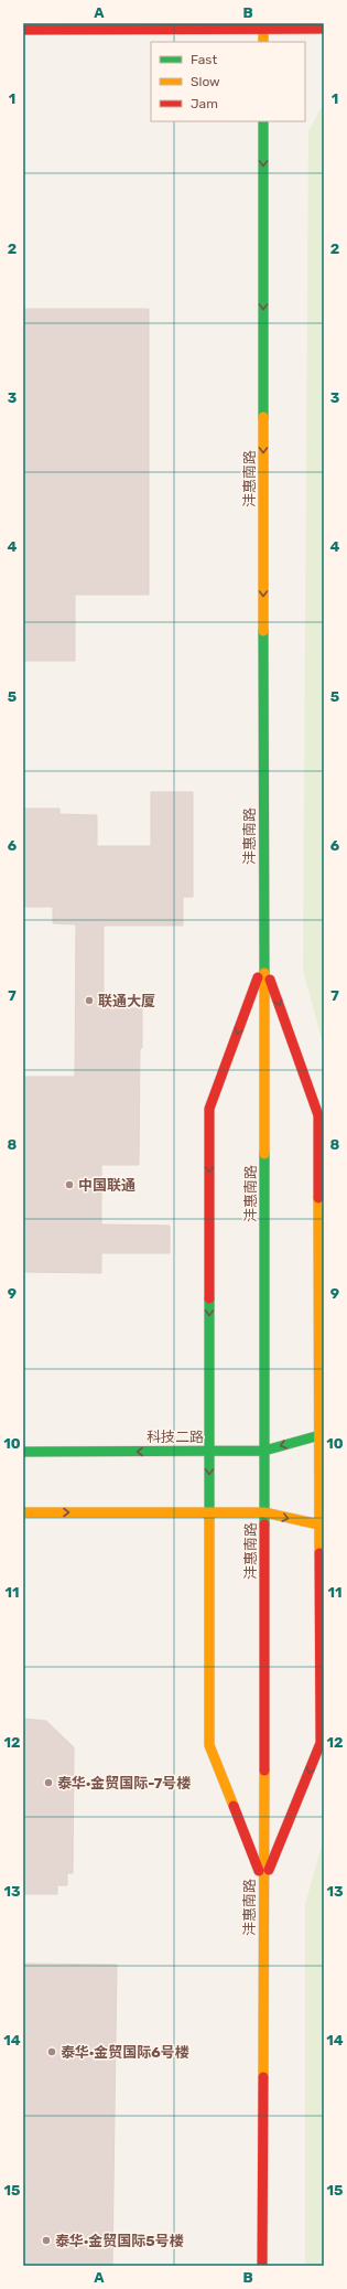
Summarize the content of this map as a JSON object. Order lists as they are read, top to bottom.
{
  "streets": {
    "main road": ["沣惠南路", "科技二路"]
  },
  "crossings": [
    ["沣惠南路", "科技二路"]
  ],
  "one_way": ["沣惠南路"],
  "places": [
    "联通大厦",
    "中国联通",
    "泰华·金贸国际-7号楼",
    "泰华·金贸国际6号楼",
    "泰华·金贸国际5号楼"
  ],
  "legend": ["Fast", "Slow", "Jam"],
  "grid": {
    "columns": ["A", "B"],
    "rows": [
      "1",
      "2",
      "3",
      "4",
      "5",
      "6",
      "7",
      "8",
      "9",
      "10",
      "11",
      "12",
      "13",
      "14",
      "15"
    ]
  }
}
